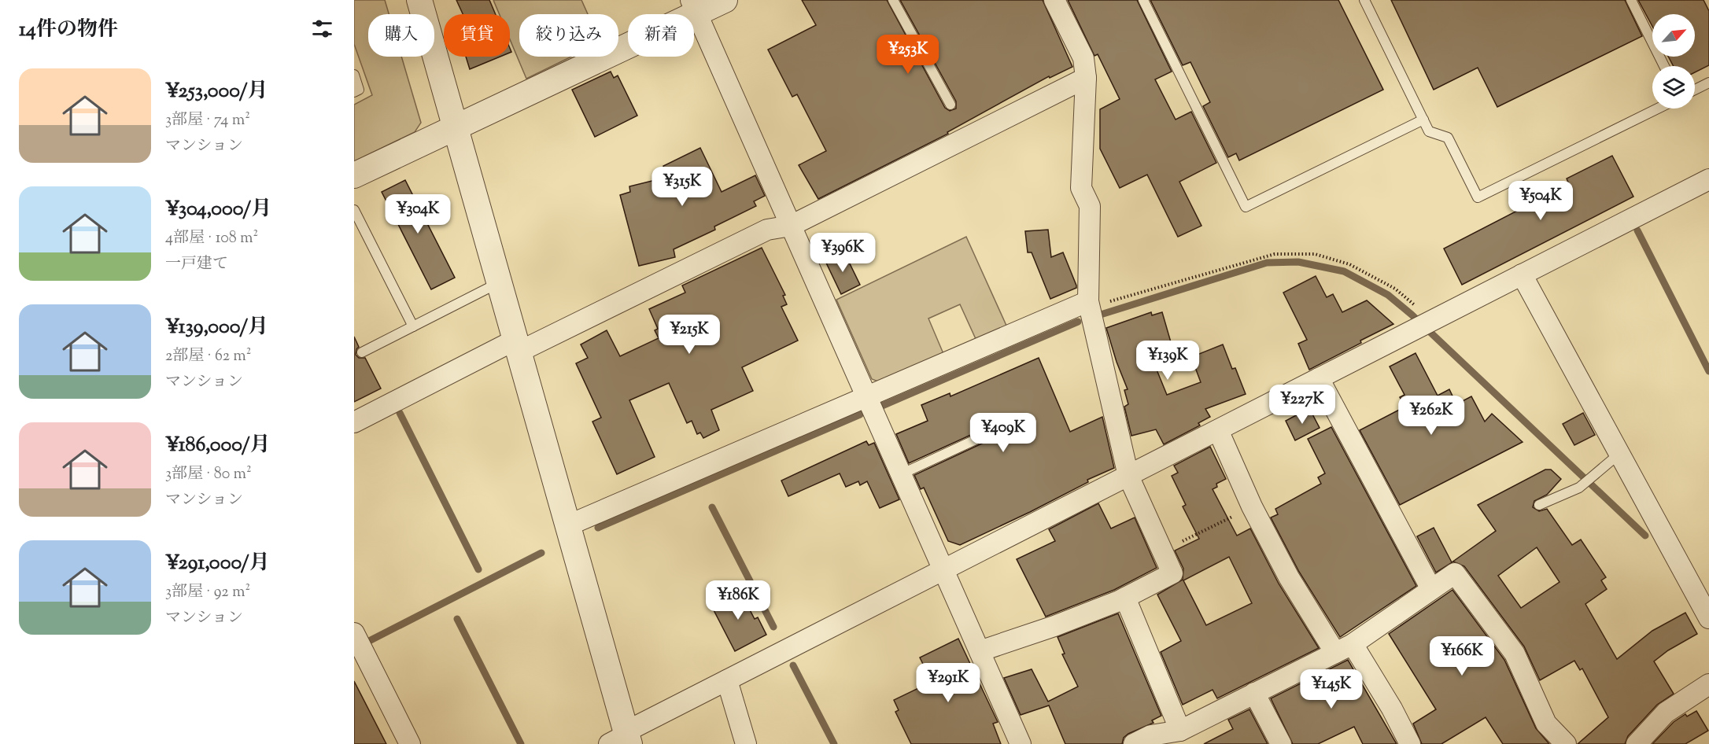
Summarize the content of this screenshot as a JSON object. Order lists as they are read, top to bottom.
{
  "north": "top right",
  "page": {
    "heading": "14件の物件",
    "chip": [
      "購入",
      "賃貸",
      "絞り込み",
      "新着"
    ],
    "price": [
      "¥253K",
      "¥315K",
      "¥504K",
      "¥304K",
      "¥396K",
      "¥215K",
      "¥139K",
      "¥227K",
      "¥262K",
      "¥409K",
      "¥186K",
      "¥166K",
      "¥291K",
      "¥145K"
    ],
    "list": [
      {
        "name": "¥253,000/月",
        "note": "3部屋 · 74 m² · マンション"
      },
      {
        "name": "¥304,000/月",
        "note": "4部屋 · 108 m² · 一戸建て"
      },
      {
        "name": "¥139,000/月",
        "note": "2部屋 · 62 m² · マンション"
      },
      {
        "name": "¥186,000/月",
        "note": "3部屋 · 80 m² · マンション"
      },
      {
        "name": "¥291,000/月",
        "note": "3部屋 · 92 m² · マンション"
      }
    ]
  }
}
